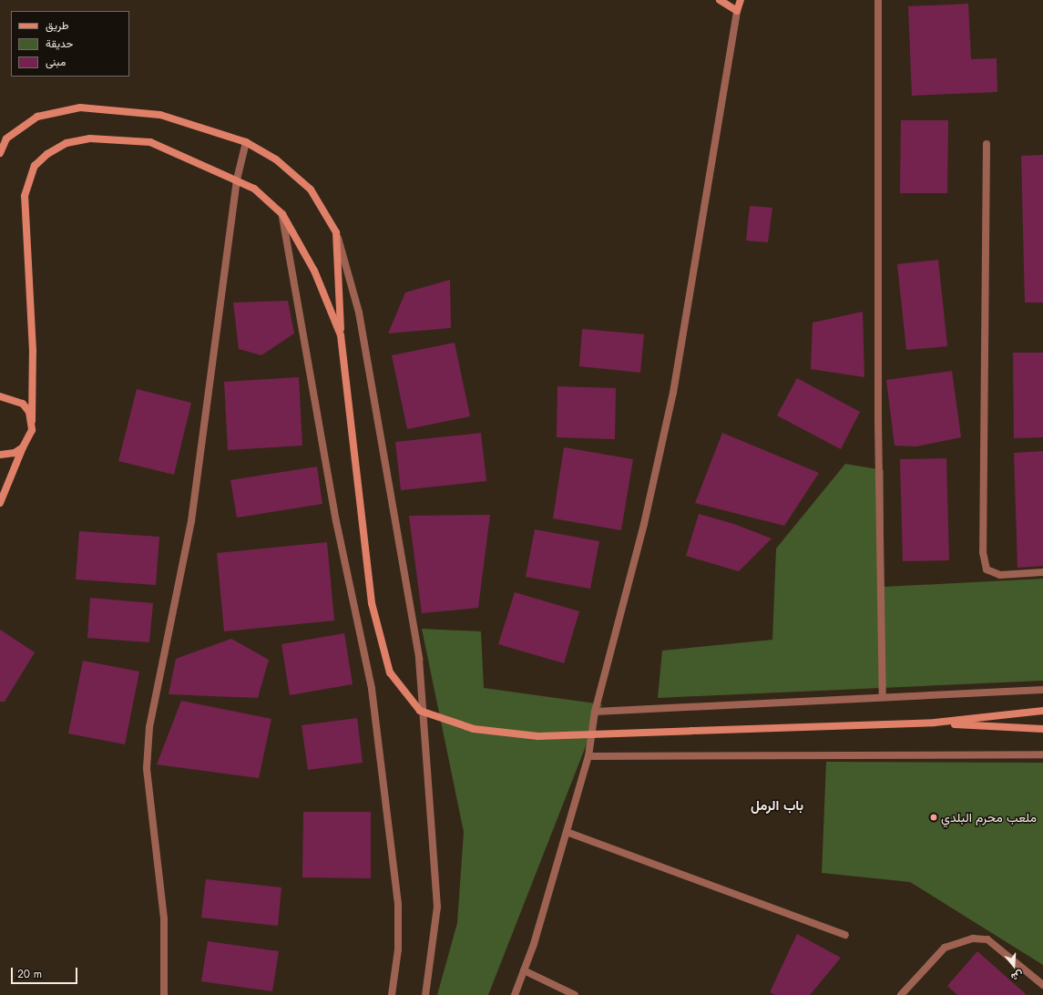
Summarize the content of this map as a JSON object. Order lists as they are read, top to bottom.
{
  "districts": ["باب الرمل"],
  "places": ["ملعب محرم البلدي"],
  "legend": ["طريق", "حديقة", "مبنى"],
  "scale_bar": "20 m",
  "north": "bottom"
}
